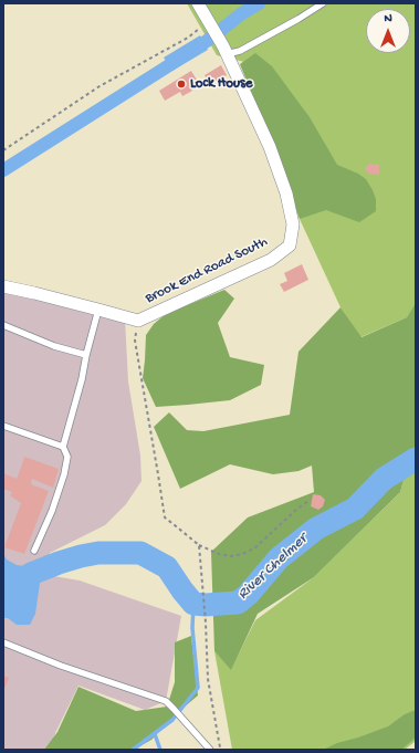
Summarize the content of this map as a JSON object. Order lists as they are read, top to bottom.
{
  "streets": {
    "street": ["Brook End Road South"]
  },
  "water": ["River Chelmer"],
  "places": ["Lock House"],
  "north": "top"
}
